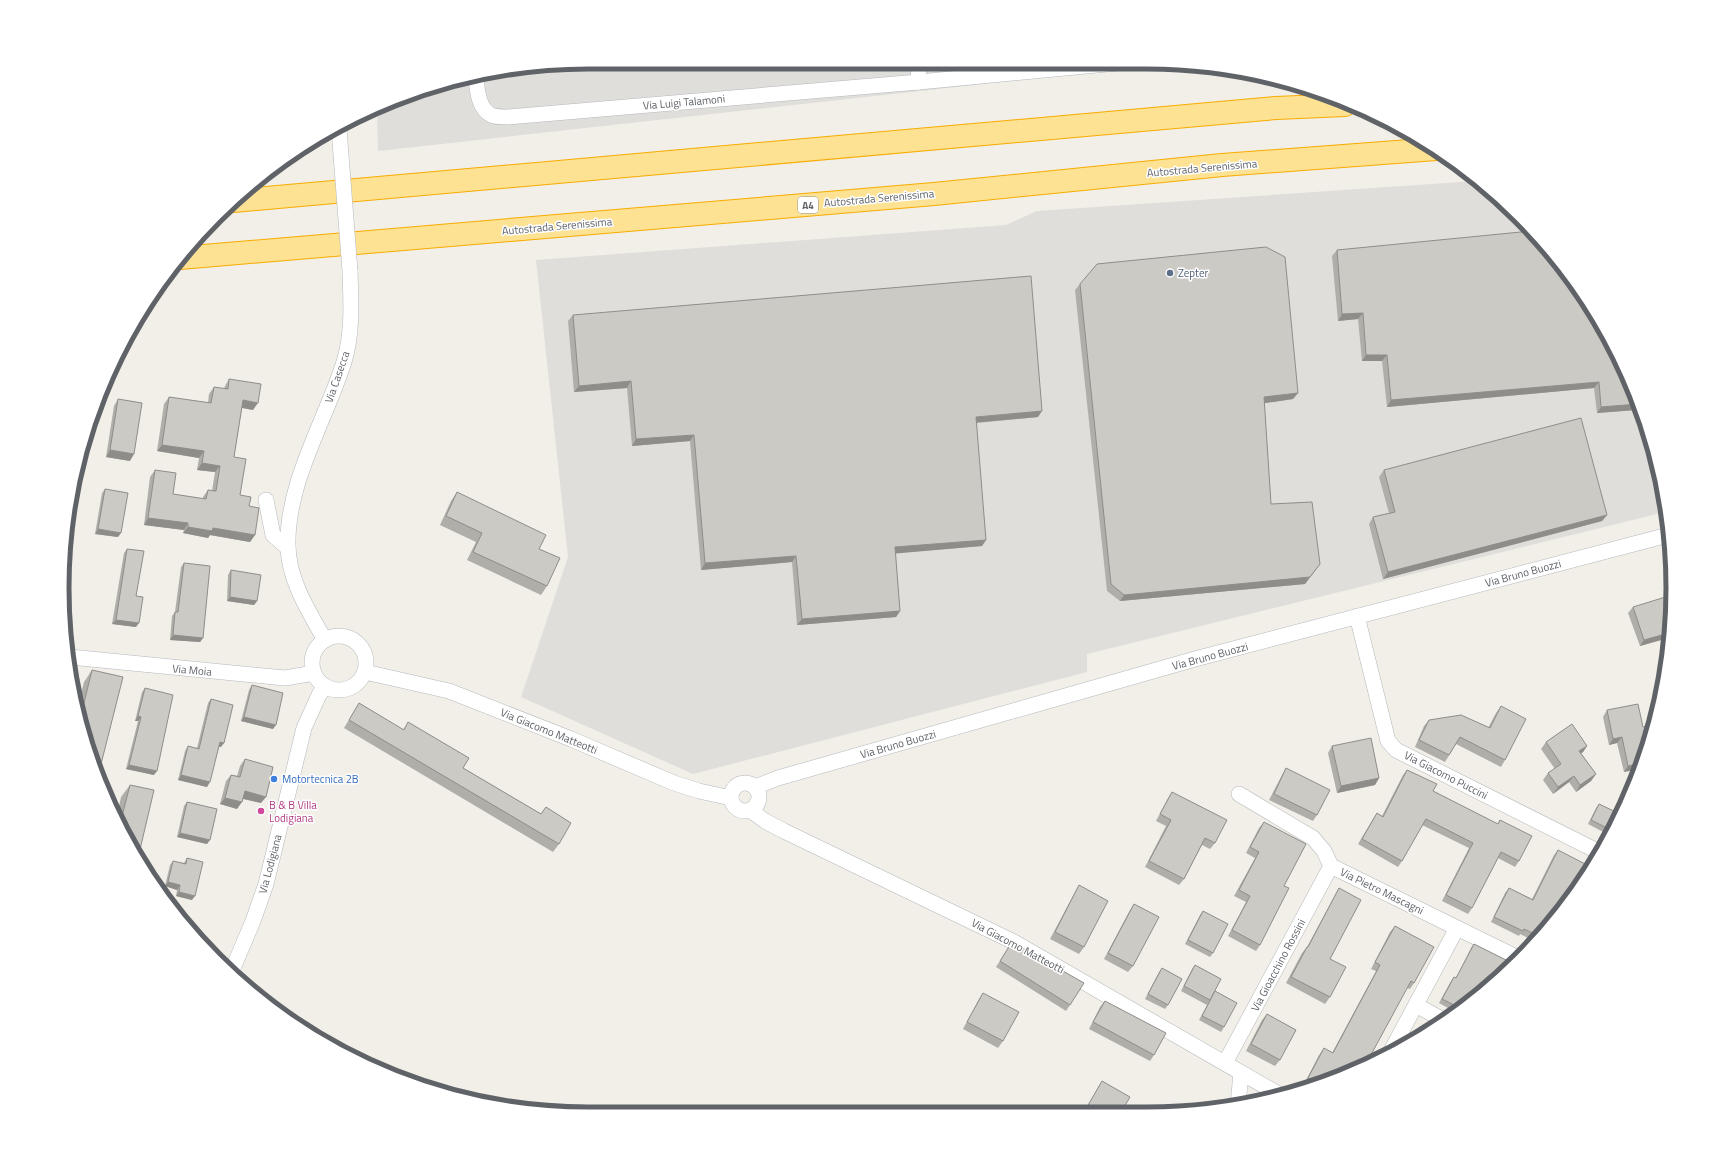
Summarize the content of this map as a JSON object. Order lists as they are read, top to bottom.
{
  "streets": {
    "highway": ["Autostrada Serenissima", "A4"],
    "street": [
      "Via Luigi Talamoni",
      "Via Casecca",
      "Via Bruno Buozzi",
      "Via Moia",
      "Via Giacomo Matteotti",
      "Via Giacomo Puccini",
      "Via Lodigiana",
      "Via Pietro Mascagni",
      "Via Gioacchino Rossini"
    ]
  },
  "crossings": [
    ["Via Casecca", "Via Moia"],
    ["Via Casecca", "Via Giacomo Matteotti"],
    ["Via Casecca", "Via Lodigiana"],
    ["Via Bruno Buozzi", "Via Giacomo Matteotti"],
    ["Via Bruno Buozzi", "Via Giacomo Puccini"],
    ["Via Moia", "Via Giacomo Matteotti"],
    ["Via Moia", "Via Lodigiana"],
    ["Via Giacomo Matteotti", "Via Lodigiana"],
    ["Via Giacomo Matteotti", "Via Gioacchino Rossini"],
    ["Via Pietro Mascagni", "Via Gioacchino Rossini"]
  ],
  "places": ["Zepter", "Motortecnica 2B", "B & B Villa Lodigiana"]
}
